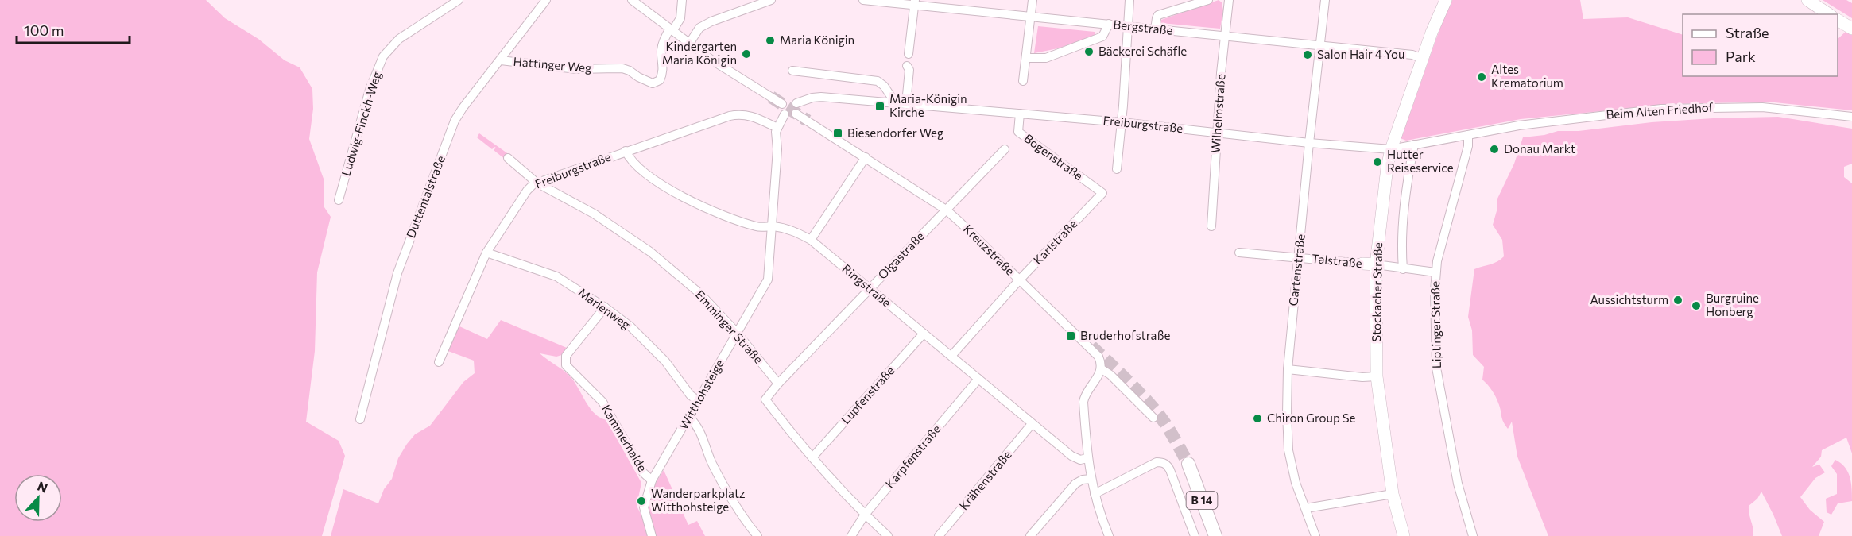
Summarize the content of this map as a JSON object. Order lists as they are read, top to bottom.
{
  "streets": {
    "main road": ["B 14"],
    "street": [
      "Bergstraße",
      "Hattinger Weg",
      "Beim Alten Friedhof",
      "Wilhelmstraße",
      "Ludwig-Finckh-Weg",
      "Freiburgstraße",
      "Bogenstraße",
      "Duttentalstraße",
      "Karlstraße",
      "Kreuzstraße",
      "Olgastraße",
      "Talstraße",
      "Gartenstraße",
      "Ringstraße",
      "Stockacher Straße",
      "Marienweg",
      "Liptinger Straße",
      "Emminger Straße",
      "Witthohsteige",
      "Lupfenstraße",
      "Kammerhalde",
      "Karpfenstraße",
      "Krähenstraße"
    ]
  },
  "crossings": [
    ["Bergstraße", "Wilhelmstraße"],
    ["Bergstraße", "Gartenstraße"],
    ["Bergstraße", "Stockacher Straße"],
    ["Hattinger Weg", "Duttentalstraße"],
    ["Beim Alten Friedhof", "Liptinger Straße"],
    ["Wilhelmstraße", "Freiburgstraße"],
    ["Freiburgstraße", "Bogenstraße"],
    ["Freiburgstraße", "Kreuzstraße"],
    ["Freiburgstraße", "Gartenstraße"],
    ["Freiburgstraße", "Ringstraße"],
    ["Freiburgstraße", "Stockacher Straße"],
    ["Freiburgstraße", "Marienweg"],
    ["Freiburgstraße", "Emminger Straße"],
    ["Freiburgstraße", "Witthohsteige"],
    ["Bogenstraße", "Karlstraße"],
    ["Karlstraße", "Kreuzstraße"],
    ["Karlstraße", "Ringstraße"],
    ["Kreuzstraße", "Olgastraße"],
    ["Kreuzstraße", "Witthohsteige"],
    ["Olgastraße", "Ringstraße"],
    ["Olgastraße", "Emminger Straße"],
    ["Talstraße", "Gartenstraße"],
    ["Talstraße", "Stockacher Straße"],
    ["Talstraße", "Liptinger Straße"],
    ["Ringstraße", "Witthohsteige"],
    ["Ringstraße", "Lupfenstraße"],
    ["Ringstraße", "Karpfenstraße"],
    ["Ringstraße", "Krähenstraße"],
    ["Marienweg", "Witthohsteige"],
    ["Marienweg", "Kammerhalde"],
    ["Emminger Straße", "Witthohsteige"],
    ["Witthohsteige", "Kammerhalde"]
  ],
  "places": {
    "other": [
      "Maria Königin",
      "Bäckerei Schäfle",
      "Kindergarten Maria Königin",
      "Salon Hair 4 You",
      "Altes Krematorium",
      "Donau Markt",
      "Hutter Reiseservice",
      "Aussichtsturm",
      "Burgruine Honberg",
      "Chiron Group Se",
      "Wanderparkplatz Witthohsteige"
    ],
    "transit": ["Maria-Königin Kirche", "Biesendorfer Weg", "Bruderhofstraße"]
  },
  "legend": ["Straße", "Park"],
  "scale_bar": "100 m",
  "north": "top"
}
